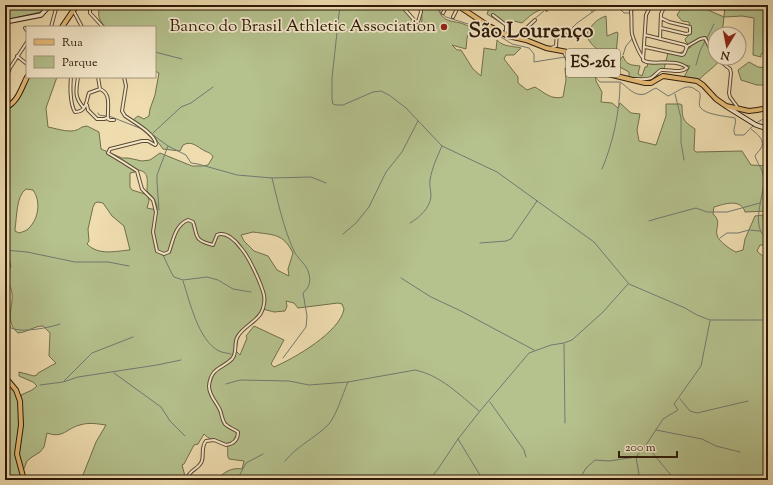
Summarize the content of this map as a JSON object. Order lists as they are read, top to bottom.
{
  "streets": {
    "main road": ["ES-261"]
  },
  "districts": ["São Lourenço"],
  "places": ["Banco do Brasil Athletic Association"],
  "legend": ["Rua", "Parque"],
  "scale_bar": "200 m",
  "north": "bottom"
}
